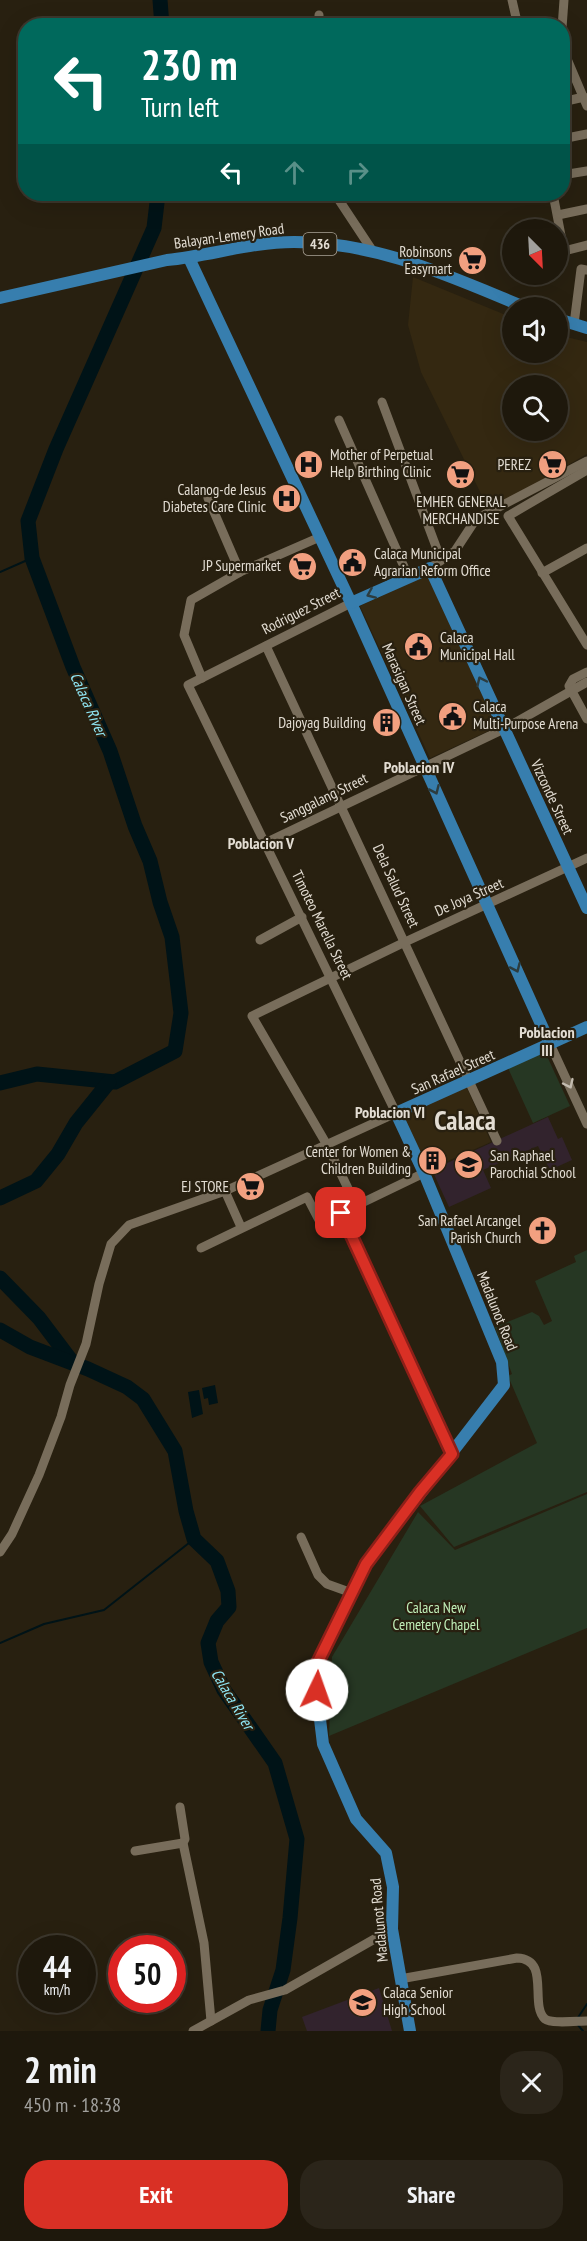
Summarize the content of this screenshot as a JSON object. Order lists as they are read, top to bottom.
{
  "streets": {
    "main road": [
      "Balayan-Lemery Road",
      "436",
      "Rodriguez Street",
      "Marasigan Street",
      "Vizconde Street",
      "San Rafael Street",
      "Madalunot Road"
    ],
    "street": [
      "Sanggalang Street",
      "Dela Salud Street",
      "De Joya Street",
      "Timoteo Marella Street"
    ]
  },
  "crossings": [
    ["Balayan-Lemery Road", "Marasigan Street"],
    ["Rodriguez Street", "Marasigan Street"],
    ["Rodriguez Street", "Vizconde Street"],
    ["Rodriguez Street", "Dela Salud Street"],
    ["Rodriguez Street", "Timoteo Marella Street"],
    ["Marasigan Street", "Sanggalang Street"],
    ["Marasigan Street", "De Joya Street"],
    ["Marasigan Street", "San Rafael Street"],
    ["Vizconde Street", "Sanggalang Street"],
    ["Vizconde Street", "De Joya Street"],
    ["Sanggalang Street", "Dela Salud Street"],
    ["Sanggalang Street", "Timoteo Marella Street"],
    ["Dela Salud Street", "De Joya Street"],
    ["Dela Salud Street", "San Rafael Street"],
    ["De Joya Street", "Timoteo Marella Street"],
    ["Timoteo Marella Street", "San Rafael Street"],
    ["Timoteo Marella Street", "Madalunot Road"],
    ["San Rafael Street", "Madalunot Road"]
  ],
  "one_way": ["Marasigan Street", "Vizconde Street"],
  "districts": [
    "Poblacion IV",
    "Poblacion V",
    "Poblacion III",
    "Poblacion VI",
    "Calaca"
  ],
  "water": ["Calaca River"],
  "parks": ["Calaca New Cemetery Chapel"],
  "places": {
    "supermarket": [
      "Robinsons Easymart",
      "PEREZ",
      "EMHER GENERAL MERCHANDISE",
      "JP Supermarket",
      "EJ STORE"
    ],
    "hospital": ["Mother of Perpetual Help Birthing Clinic", "Calanog-de Jesus Diabetes Care Clinic"],
    "public building": ["Calaca Municipal Agrarian Reform Office", "Calaca Municipal Hall", "Calaca Multi-Purpose Arena"],
    "building": ["Dajoyag Building", "Center for Women & Children Building"],
    "school or university": ["San Raphael Parochial School", "Calaca Senior High School"],
    "church": ["San Rafael Arcangel Parish Church"]
  },
  "north": "bottom right",
  "page": {
    "turn": ["230 m", "Turn left"],
    "speed": "44 km/h",
    "limit": "50",
    "heading": ["2 min", "450 m · 18:38"],
    "buttons": ["Exit", "Share"]
  }
}
